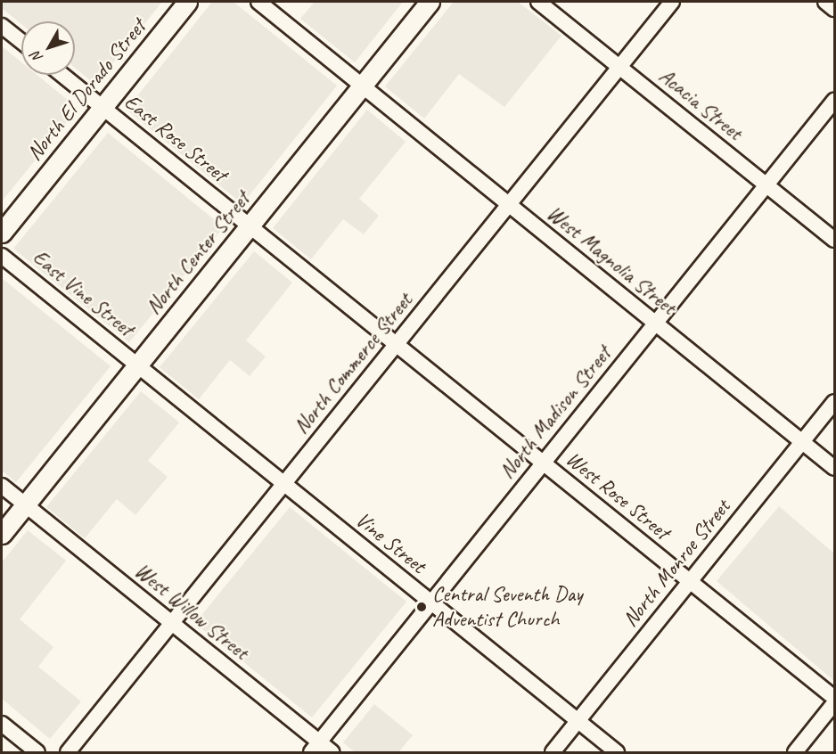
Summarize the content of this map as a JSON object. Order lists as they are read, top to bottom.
{
  "streets": {
    "main road": ["North El Dorado Street", "North Center Street"],
    "street": [
      "Acacia Street",
      "East Rose Street",
      "West Magnolia Street",
      "East Vine Street",
      "North Commerce Street",
      "North Madison Street",
      "West Rose Street",
      "Vine Street",
      "North Monroe Street",
      "West Willow Street"
    ]
  },
  "crossings": [
    ["North El Dorado Street", "East Rose Street"],
    ["Acacia Street", "North Commerce Street"],
    ["Acacia Street", "North Madison Street"],
    ["East Rose Street", "North Center Street"],
    ["East Rose Street", "West Rose Street"],
    ["North Center Street", "West Magnolia Street"],
    ["North Center Street", "East Vine Street"],
    ["North Center Street", "West Rose Street"],
    ["North Center Street", "Vine Street"],
    ["North Center Street", "West Willow Street"],
    ["West Magnolia Street", "North Commerce Street"],
    ["West Magnolia Street", "North Madison Street"],
    ["West Magnolia Street", "North Monroe Street"],
    ["East Vine Street", "Vine Street"],
    ["North Commerce Street", "West Rose Street"],
    ["North Commerce Street", "Vine Street"],
    ["North Commerce Street", "West Willow Street"],
    ["North Madison Street", "West Rose Street"],
    ["North Madison Street", "Vine Street"],
    ["North Madison Street", "West Willow Street"],
    ["West Rose Street", "North Monroe Street"],
    ["Vine Street", "North Monroe Street"]
  ],
  "places": ["Central Seventh Day Adventist Church"],
  "north": "bottom left"
}
